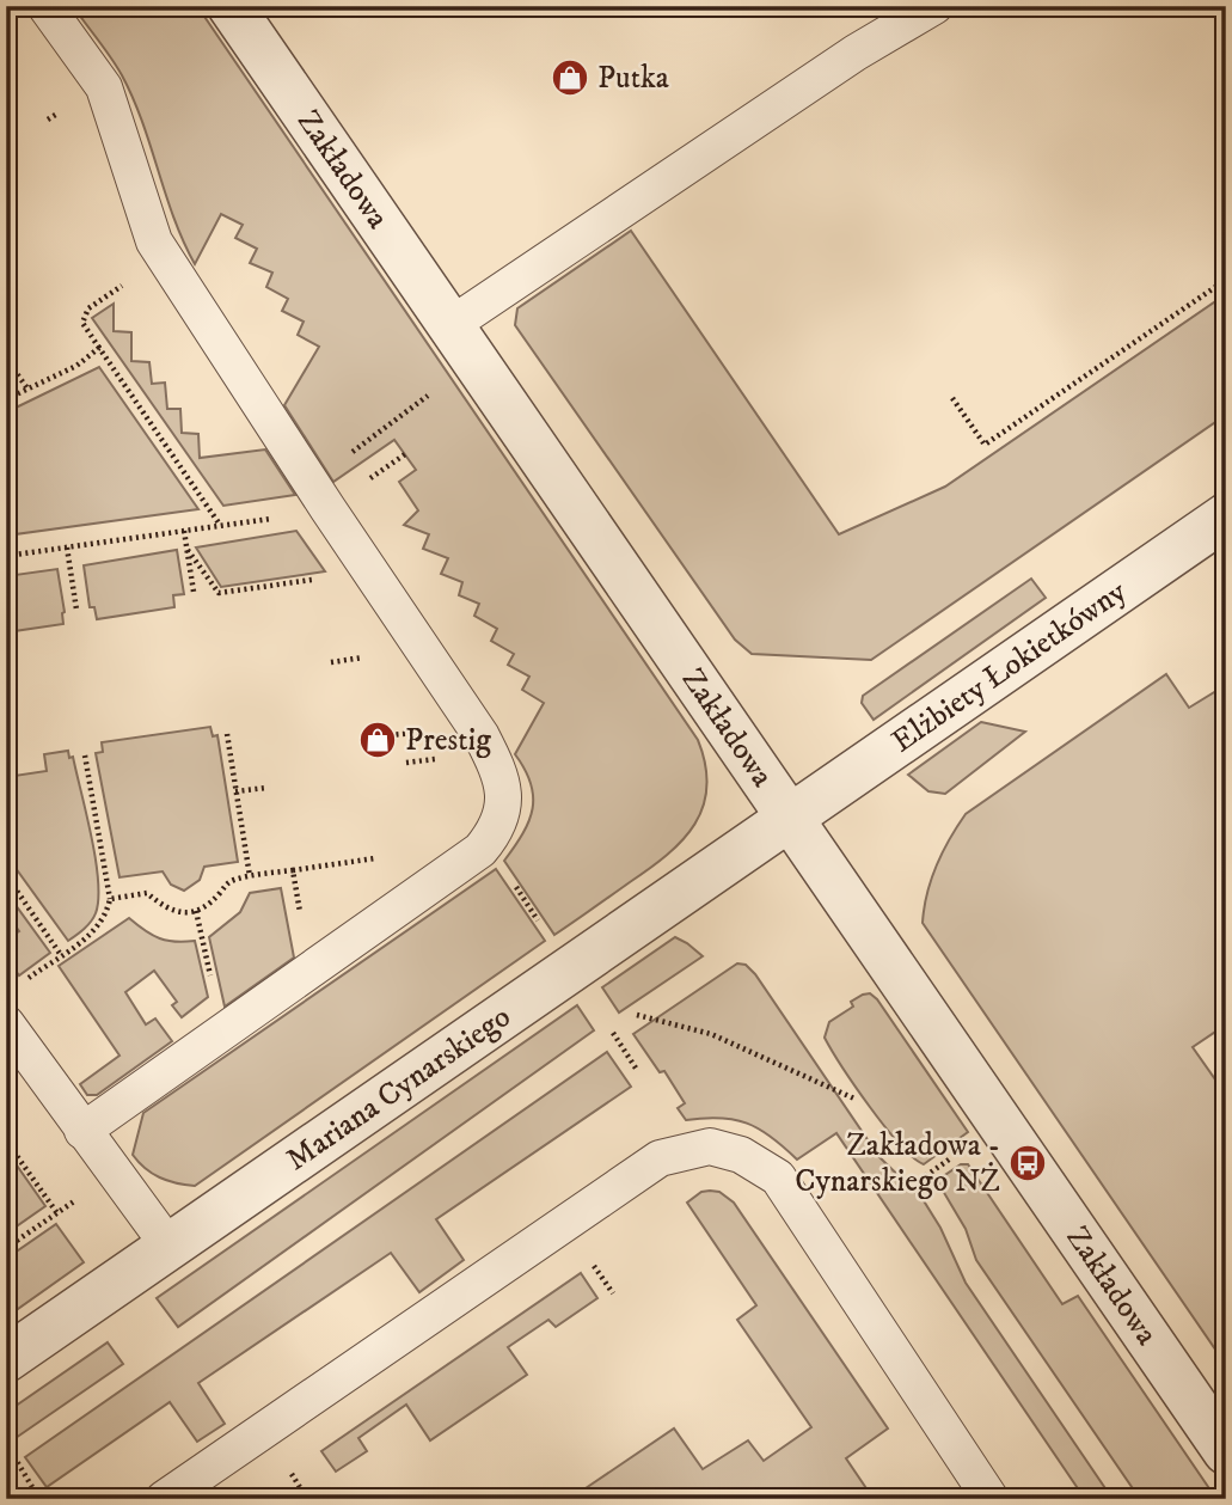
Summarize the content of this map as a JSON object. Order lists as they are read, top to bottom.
{
  "streets": {
    "street": ["Zakładowa", "Elżbiety Łokietkówny", "Mariana Cynarskiego"]
  },
  "crossings": [
    ["Zakładowa", "Elżbiety Łokietkówny"],
    ["Zakładowa", "Mariana Cynarskiego"],
    ["Elżbiety Łokietkówny", "Mariana Cynarskiego"]
  ],
  "places": {
    "shop": ["Putka", "Prestig"],
    "bus stop": ["Zakładowa - Cynarskiego NŻ"]
  }
}
